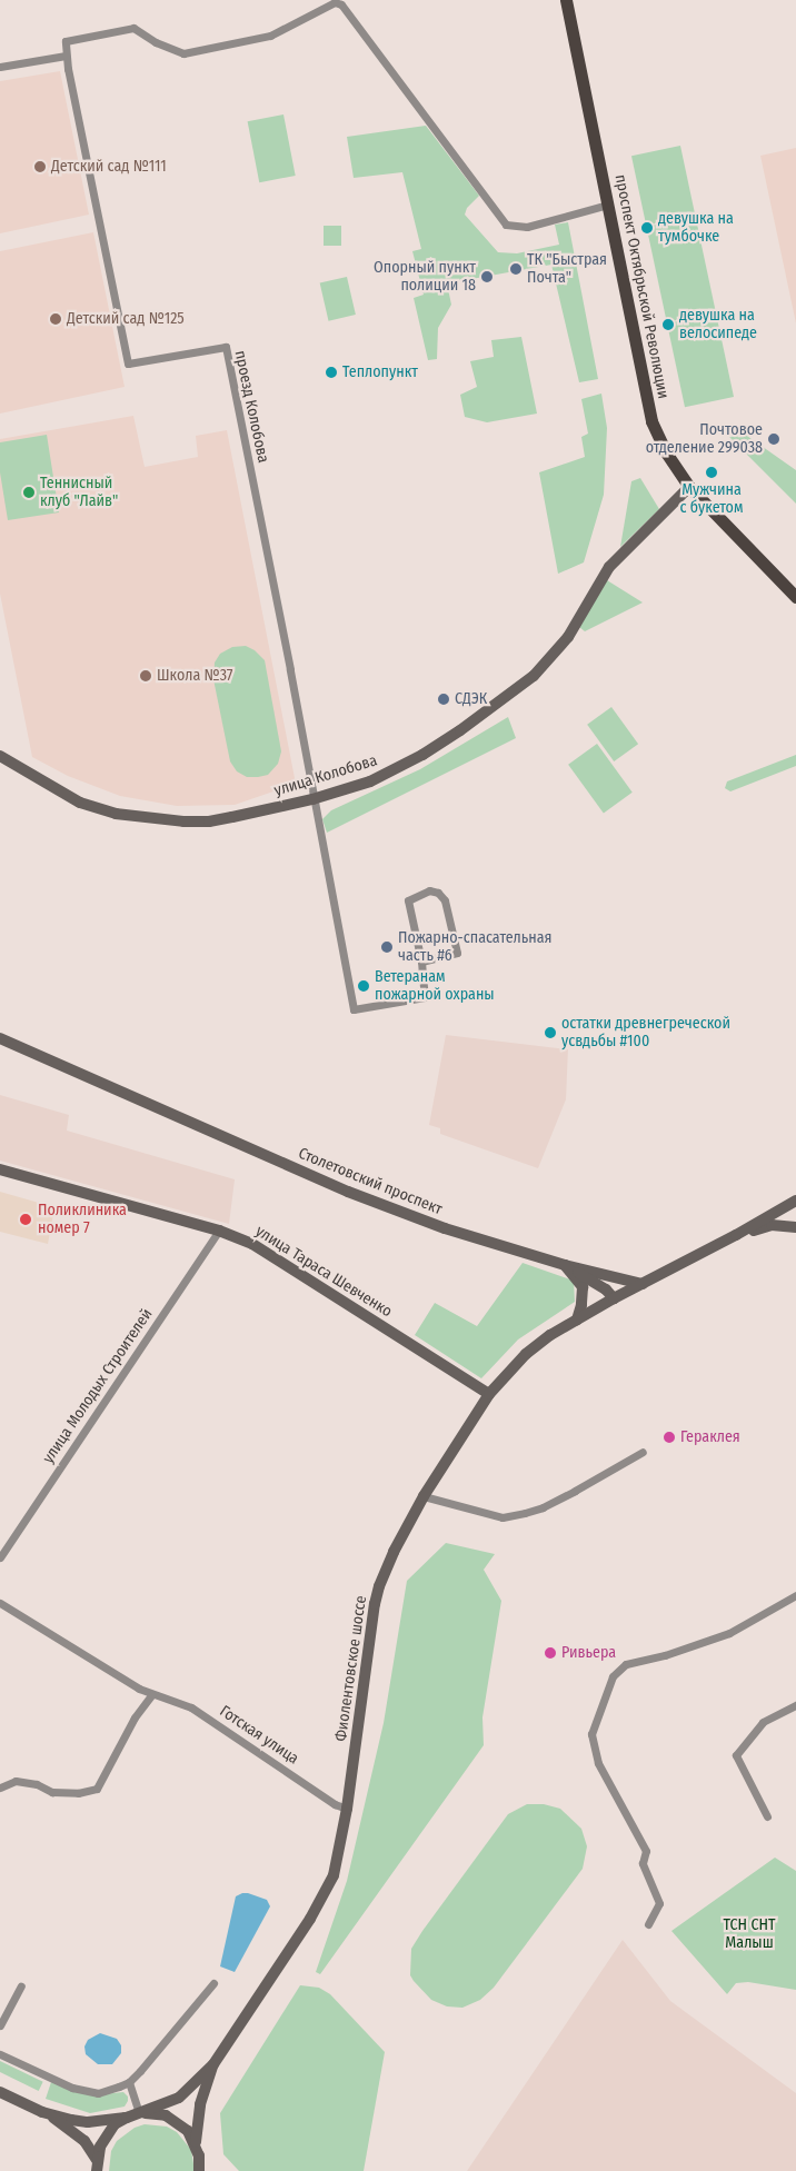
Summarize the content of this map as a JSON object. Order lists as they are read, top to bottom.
{
  "streets": {
    "main road": [
      "проспект Октябрьской Революции",
      "улица Колобова",
      "Столетовский проспект",
      "улица Тараса Шевченко",
      "Фиолентовское шоссе"
    ],
    "street": ["проезд Колобова", "улица Молодых Строителей", "Готская улица"]
  },
  "crossings": [
    ["проспект Октябрьской Революции", "улица Колобова"],
    ["проезд Колобова", "улица Колобова"],
    ["Столетовский проспект", "Фиолентовское шоссе"],
    ["улица Тараса Шевченко", "улица Молодых Строителей"],
    ["улица Тараса Шевченко", "Фиолентовское шоссе"],
    ["Фиолентовское шоссе", "Готская улица"]
  ],
  "parks": ["ТСН СНТ Малыш"],
  "places": [
    "Детский сад №111",
    "девушка на тумбочке",
    "ТК \"Быстрая Почта\"",
    "Опорный пункт полиции 18",
    "Детский сад №125",
    "девушка на велосипеде",
    "Теплопункт",
    "Почтовое отделение 299038",
    "Мужчина с букетом",
    "Теннисный клуб \"Лайв\"",
    "Школа №37",
    "СДЭК",
    "Пожарно-спасательная часть #6",
    "Ветеранам пожарной охраны",
    "остатки древнегреческой усвдьбы #100",
    "Поликлиника номер 7",
    "Гераклея",
    "Ривьера"
  ]
}
